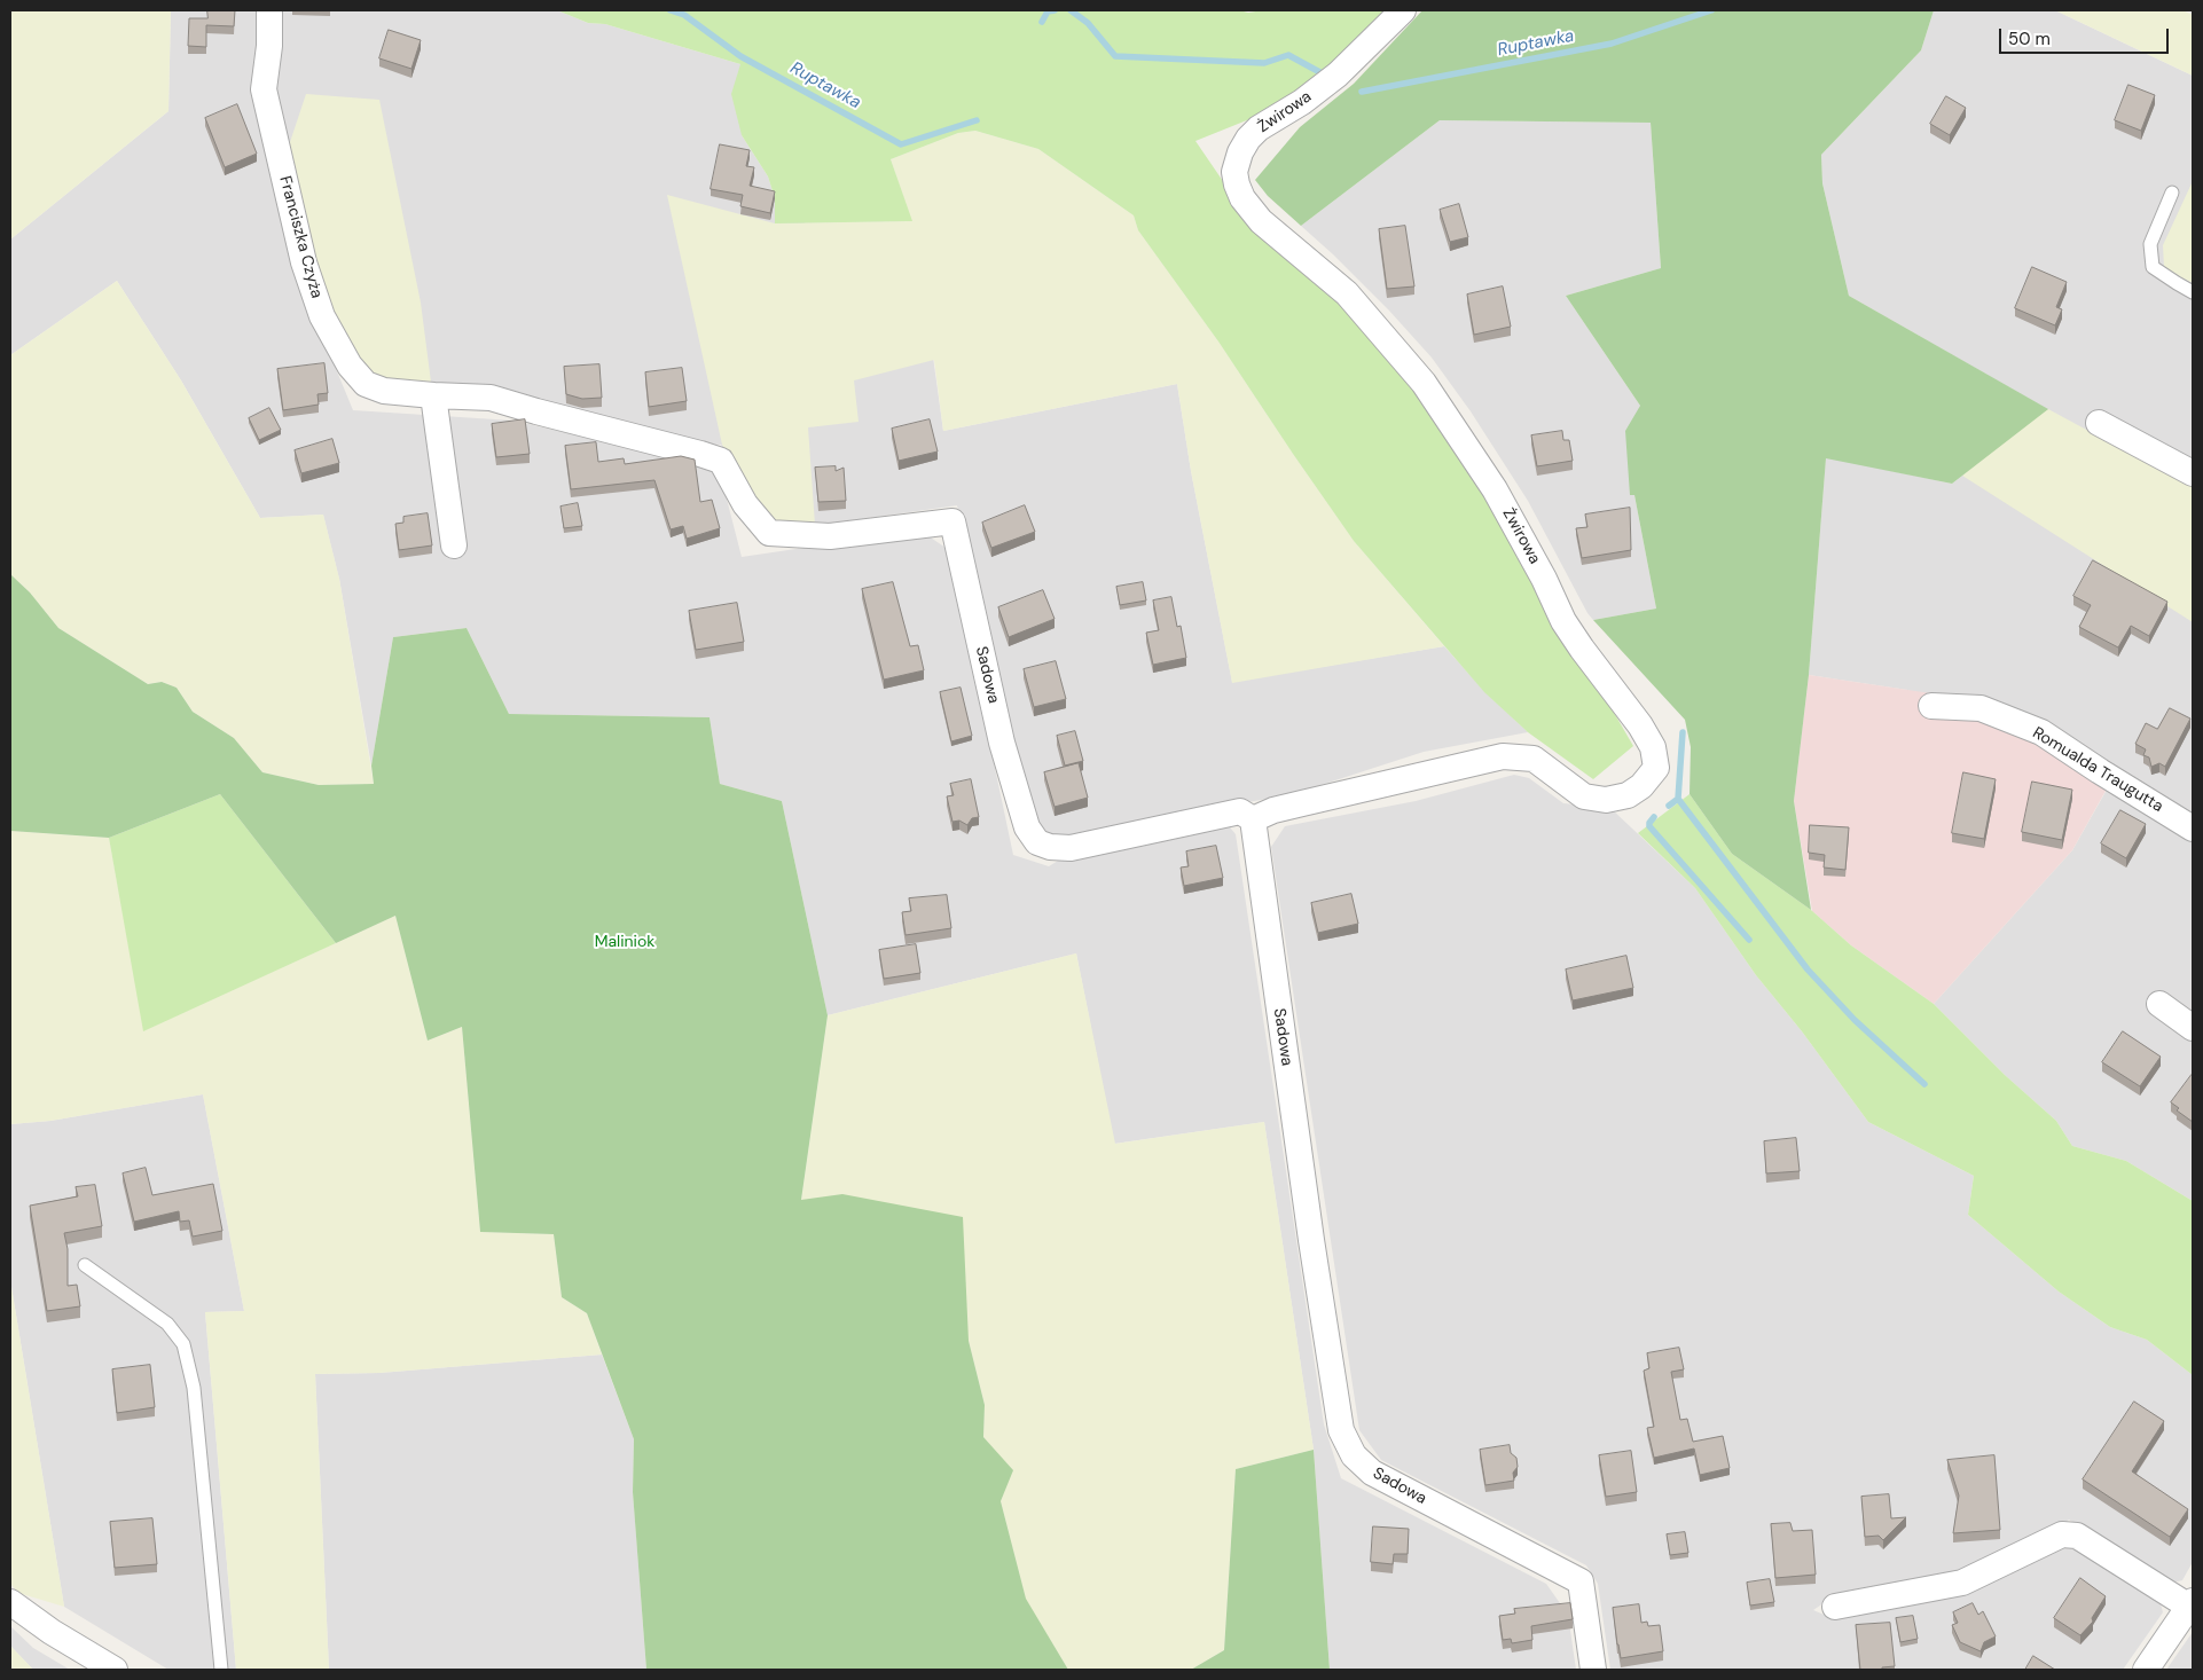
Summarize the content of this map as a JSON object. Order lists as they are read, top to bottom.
{
  "streets": {
    "street": [
      "Żwirowa",
      "Franciszka Czyża",
      "Sadowa",
      "Romualda Traugutta"
    ]
  },
  "crossings": [
    ["Żwirowa", "Sadowa"],
    ["Franciszka Czyża", "Sadowa"]
  ],
  "water": ["Ruptawka"],
  "parks": ["Maliniok"],
  "scale_bar": "50 m"
}
